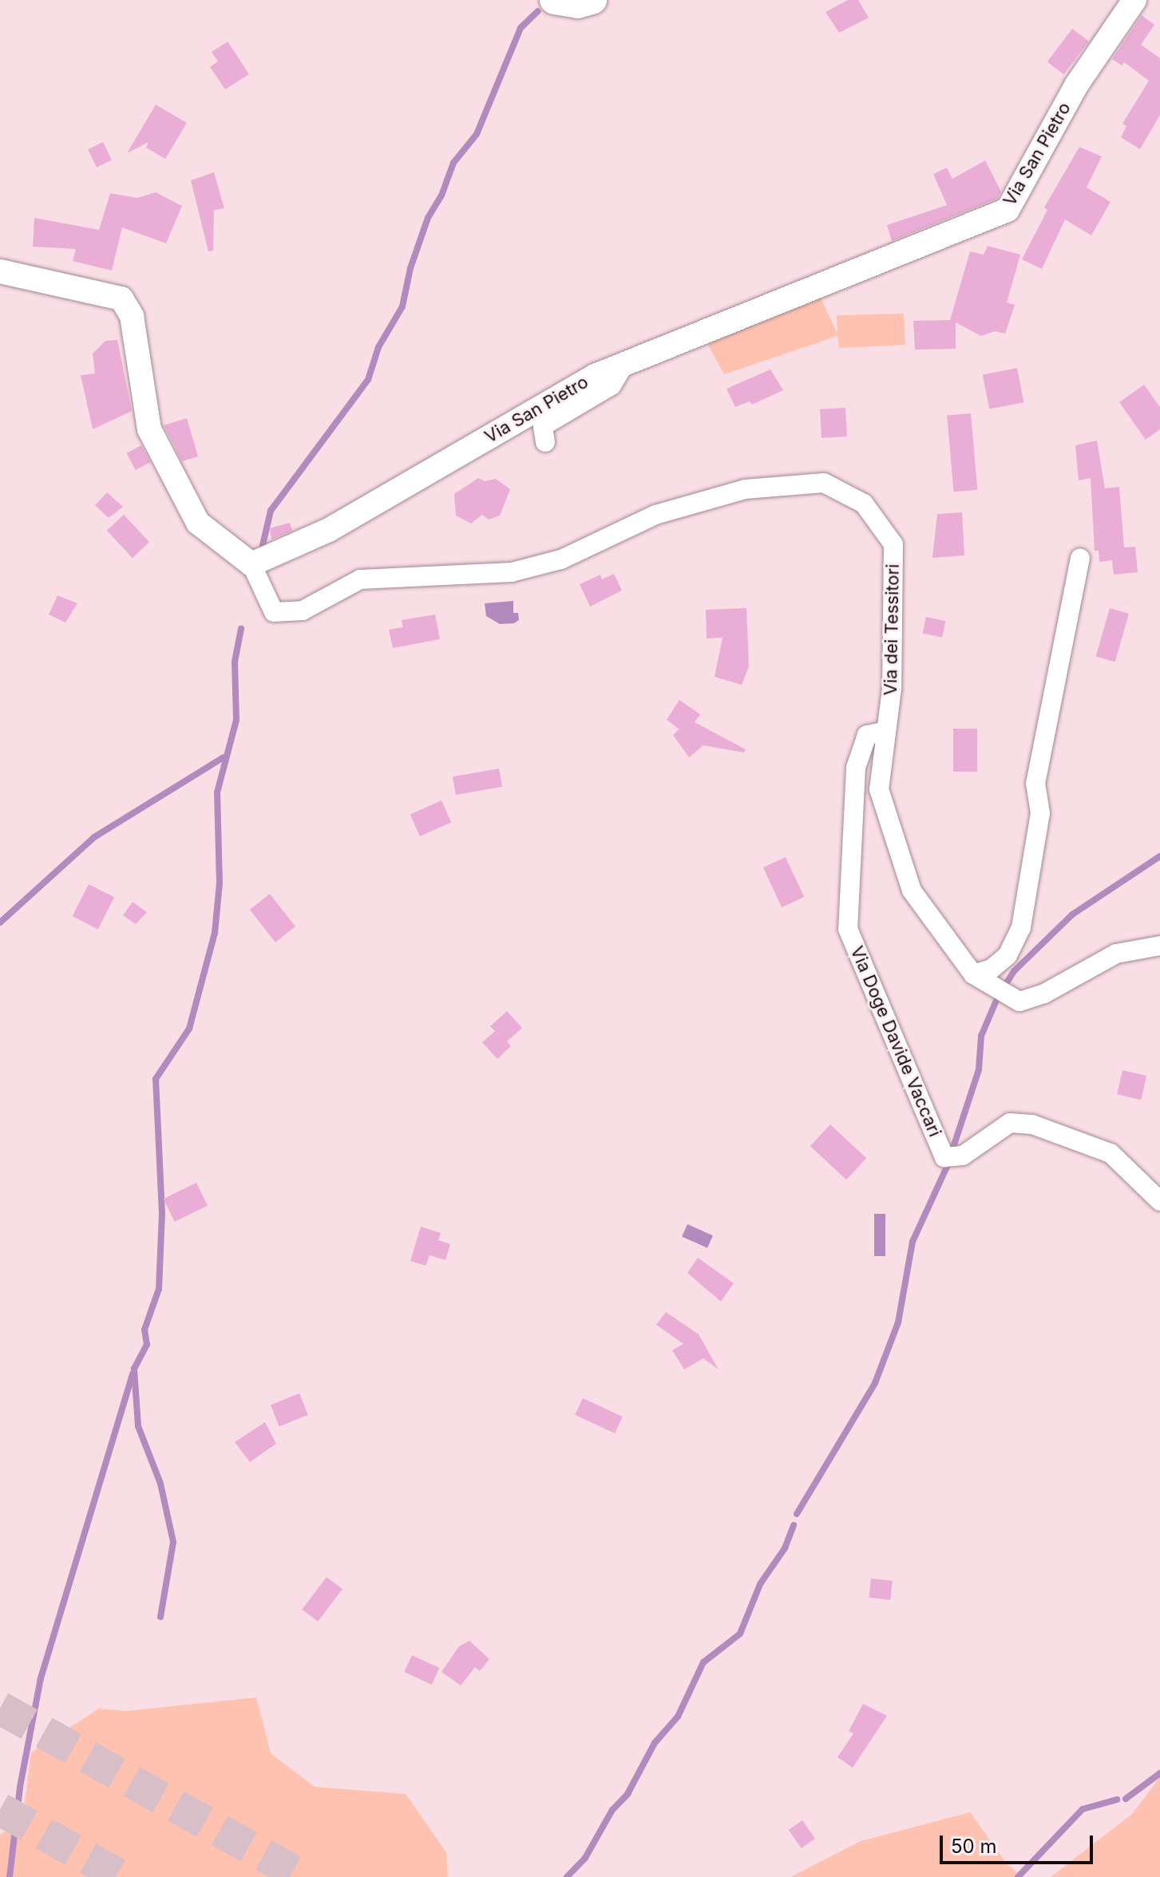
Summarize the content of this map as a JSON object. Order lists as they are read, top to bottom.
{
  "streets": {
    "street": ["Via San Pietro", "Via dei Tessitori", "Via Doge Davide Vaccari"]
  },
  "crossings": [
    ["Via San Pietro", "Via dei Tessitori"],
    ["Via dei Tessitori", "Via Doge Davide Vaccari"]
  ],
  "scale_bar": "50 m"
}
